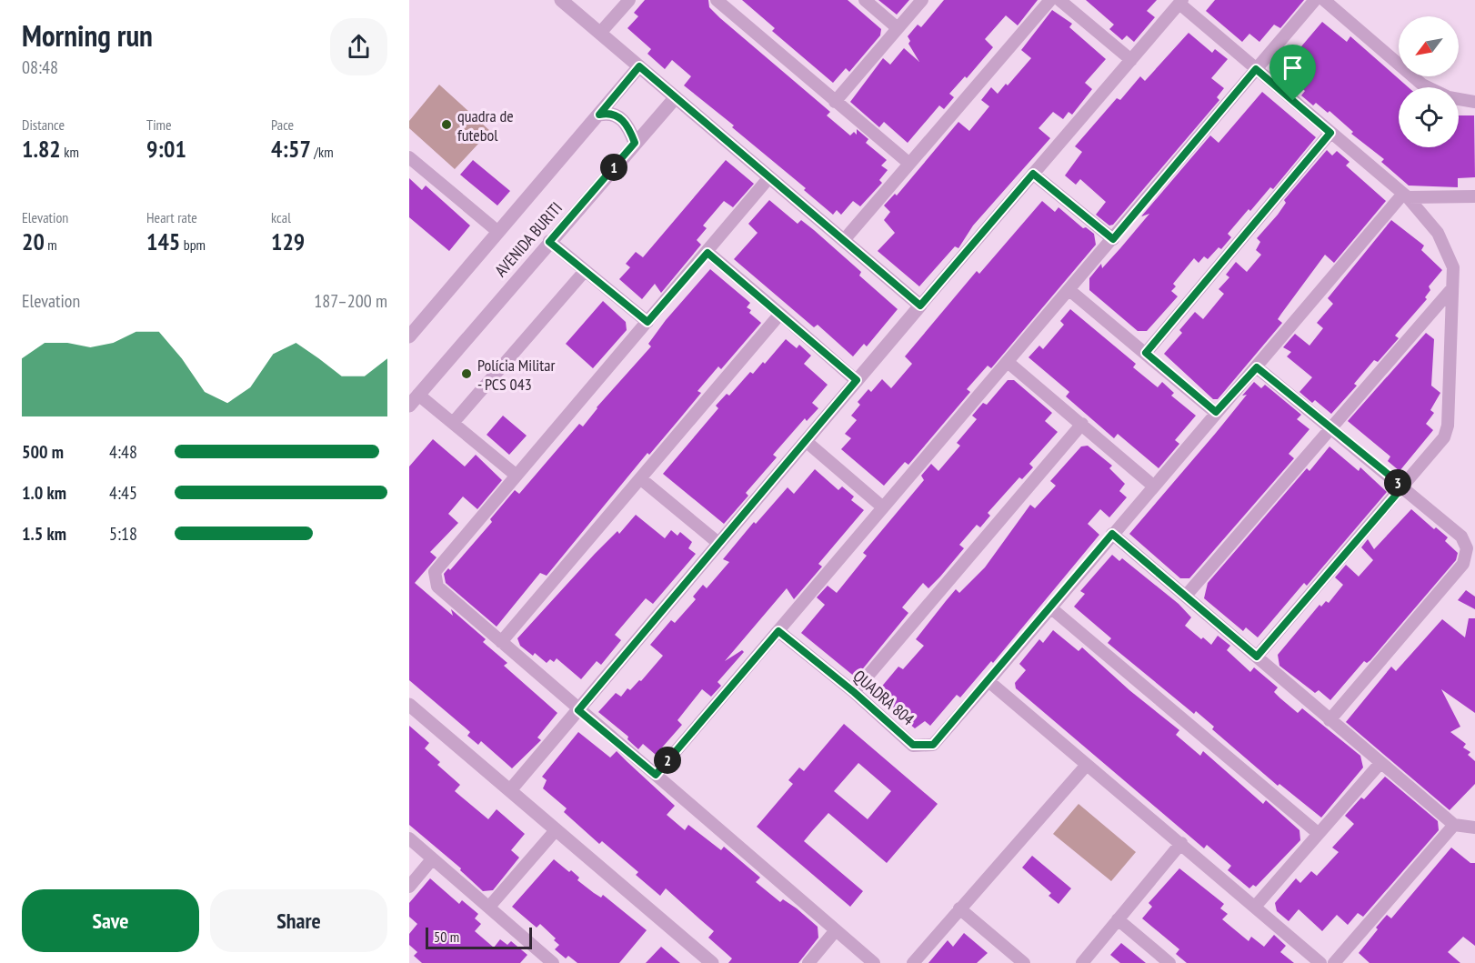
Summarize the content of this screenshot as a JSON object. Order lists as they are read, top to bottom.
{
  "streets": {
    "street": ["AVENIDA BURITI", "QUADRA 804"]
  },
  "places": ["quadra de futebol", "Polícia Militar - PCS 043"],
  "scale_bar": "50 m",
  "north": "bottom left",
  "page": {
    "heading": ["Morning run", "08:48"],
    "stats": [
      ["Distance", "1.82 km"],
      ["Time", "9:01"],
      ["Pace", "4:57 /km"],
      ["Elevation", "20 m"],
      ["Heart rate", "145 bpm"],
      ["kcal", "129"]
    ],
    "pins": ["1", "3", "2"],
    "chart": ["Elevation", "187–200 m"],
    "list": [
      {
        "name": "500 m",
        "note": "4:48"
      },
      {
        "name": "1.0 km",
        "note": "4:45"
      },
      {
        "name": "1.5 km",
        "note": "5:18"
      }
    ],
    "buttons": ["Save", "Share"],
    "scale": "50 m"
  }
}
